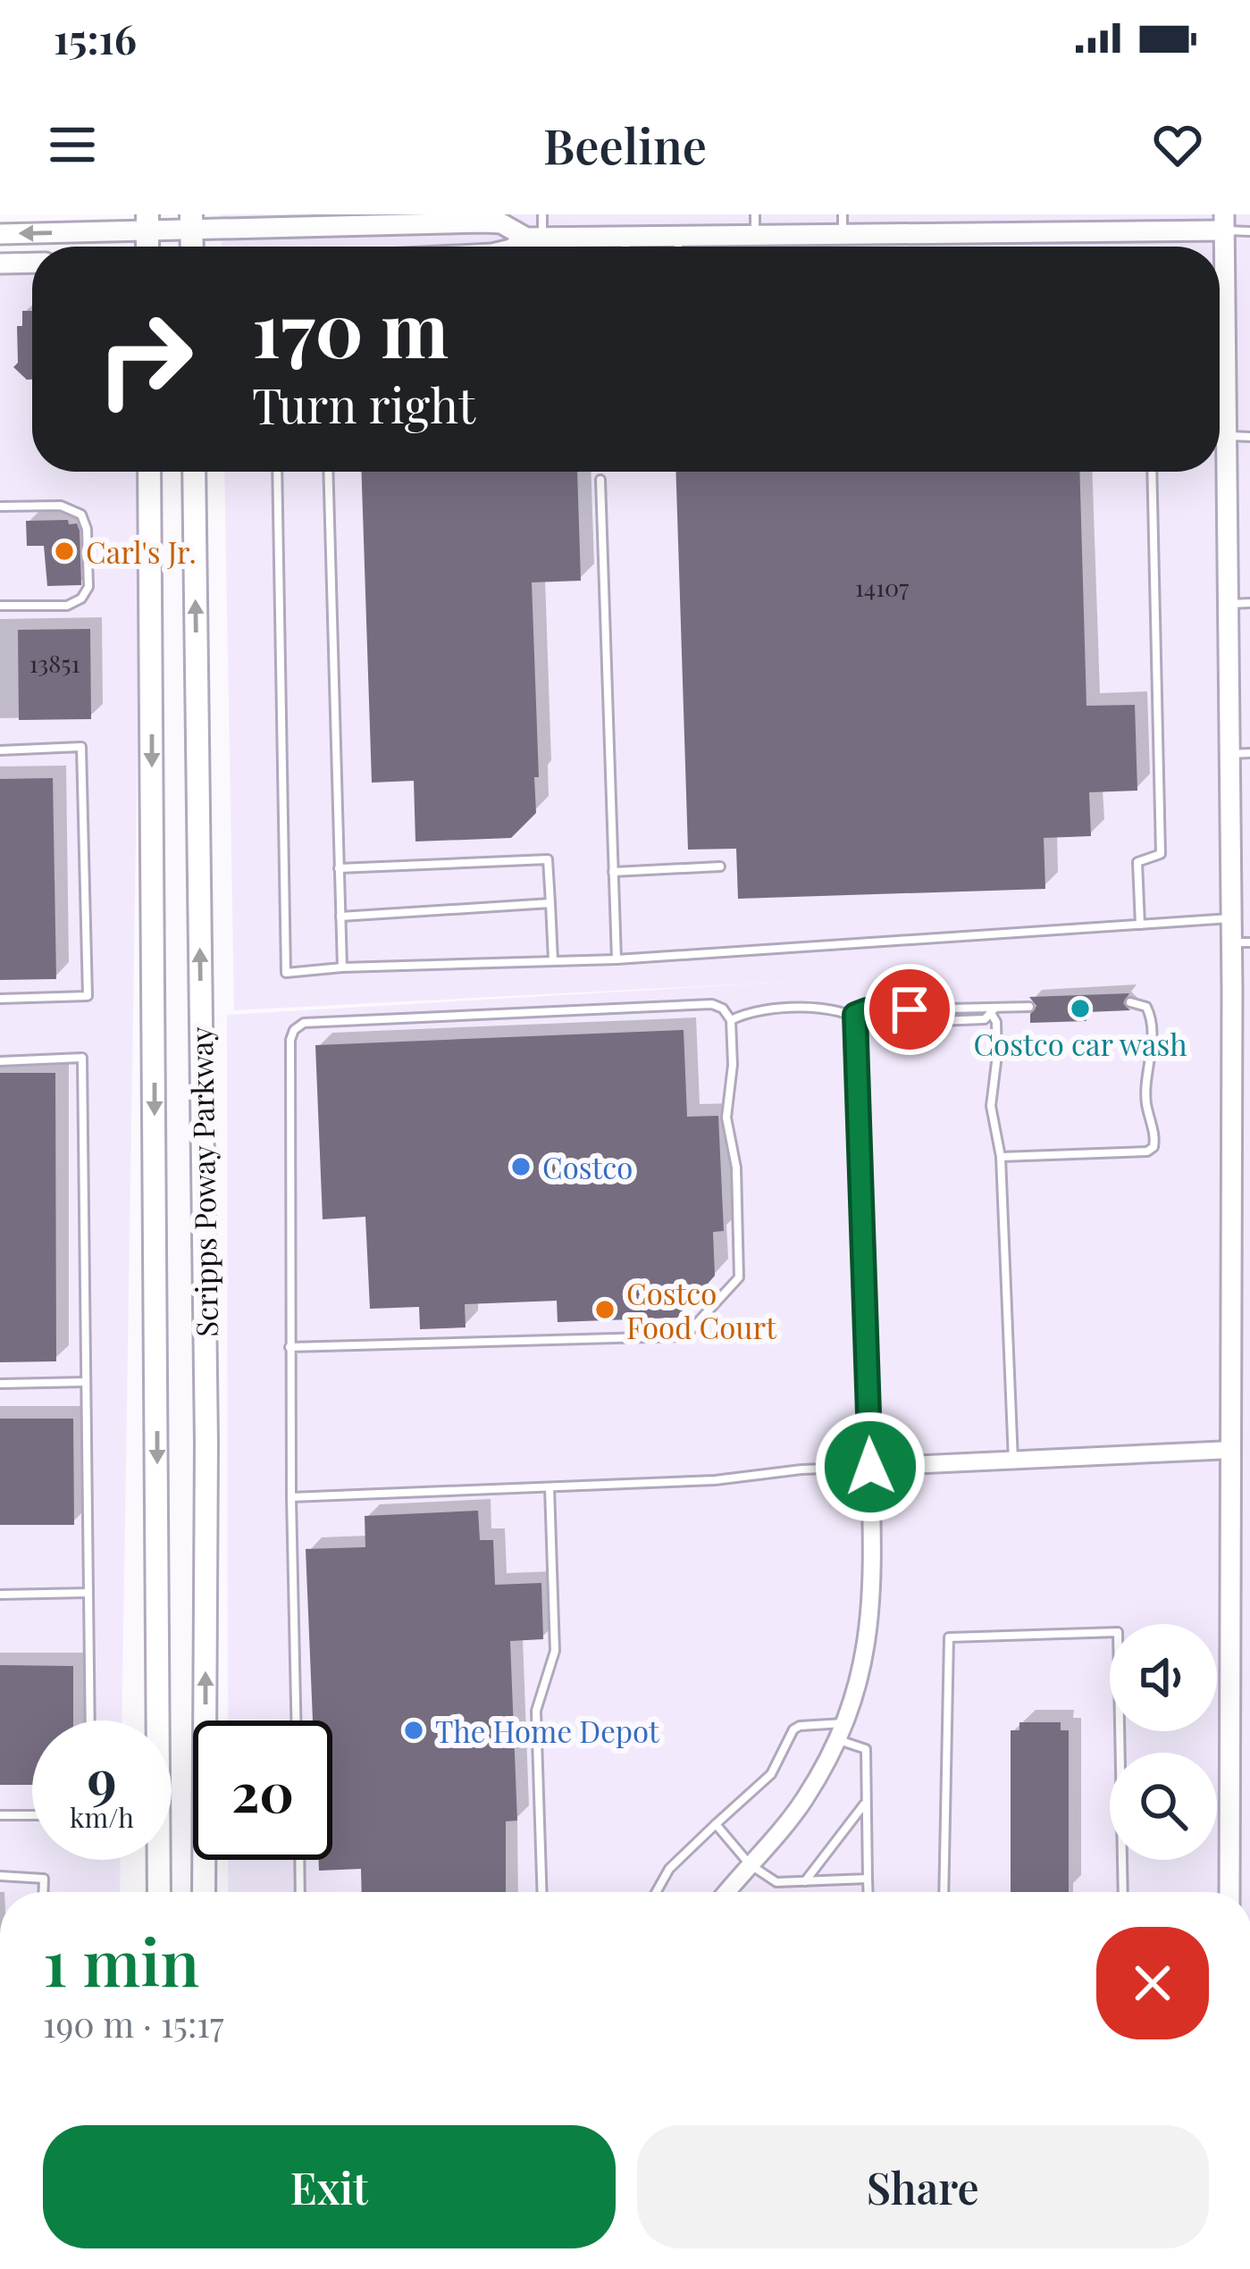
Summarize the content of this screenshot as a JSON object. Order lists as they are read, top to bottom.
{
  "streets": {
    "main road": ["Scripps Poway Parkway"]
  },
  "places": [
    "Carl's Jr.",
    "Costco car wash",
    "Costco",
    "Costco Food Court",
    "The Home Depot"
  ],
  "house_numbers": ["14107", "13851"],
  "page": {
    "status": "15:16",
    "header": "Beeline",
    "turn": ["170 m", "Turn right"],
    "speed": "9 km/h",
    "limit": "20",
    "heading": ["1 min", "190 m · 15:17"],
    "buttons": ["Exit", "Share"]
  }
}
